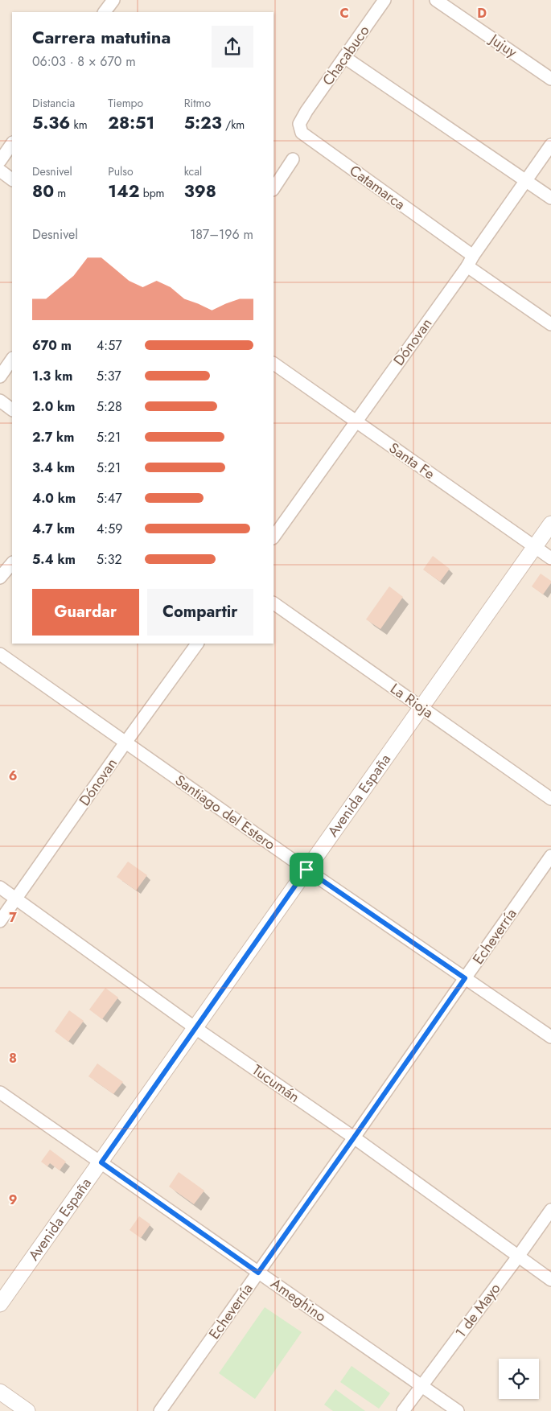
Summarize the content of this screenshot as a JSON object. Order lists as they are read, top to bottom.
{
  "streets": {
    "street": [
      "Jujuy",
      "Chacabuco",
      "Catamarca",
      "Dónovan",
      "Santa Fe",
      "La Rioja",
      "Avenida España",
      "Santiago del Estero",
      "Echeverría",
      "Tucumán",
      "Ameghino",
      "1 de Mayo"
    ]
  },
  "crossings": [
    ["Chacabuco", "Catamarca"],
    ["Catamarca", "Dónovan"],
    ["Dónovan", "Santa Fe"],
    ["Dónovan", "Santiago del Estero"],
    ["Dónovan", "Tucumán"],
    ["Santa Fe", "Avenida España"],
    ["La Rioja", "Avenida España"],
    ["Avenida España", "Santiago del Estero"],
    ["Avenida España", "Tucumán"],
    ["Avenida España", "Ameghino"],
    ["Santiago del Estero", "Echeverría"],
    ["Echeverría", "Tucumán"],
    ["Echeverría", "Ameghino"],
    ["Tucumán", "1 de Mayo"],
    ["Ameghino", "1 de Mayo"]
  ],
  "page": {
    "heading": ["Carrera matutina", "06:03 · 8 × 670 m"],
    "stats": [
      ["Distancia", "5.36 km"],
      ["Tiempo", "28:51"],
      ["Ritmo", "5:23 /km"],
      ["Desnivel", "80 m"],
      ["Pulso", "142 bpm"],
      ["kcal", "398"]
    ],
    "chart": ["Desnivel", "187–196 m"],
    "list": [
      {
        "name": "670 m",
        "note": "4:57"
      },
      {
        "name": "1.3 km",
        "note": "5:37"
      },
      {
        "name": "2.0 km",
        "note": "5:28"
      },
      {
        "name": "2.7 km",
        "note": "5:21"
      },
      {
        "name": "3.4 km",
        "note": "5:21"
      },
      {
        "name": "4.0 km",
        "note": "5:47"
      },
      {
        "name": "4.7 km",
        "note": "4:59"
      },
      {
        "name": "5.4 km",
        "note": "5:32"
      }
    ],
    "buttons": ["Guardar", "Compartir"]
  },
  "grid": {
    "columns": ["C", "D"],
    "rows": [
      "6",
      "7",
      "8",
      "9"
    ]
  }
}
